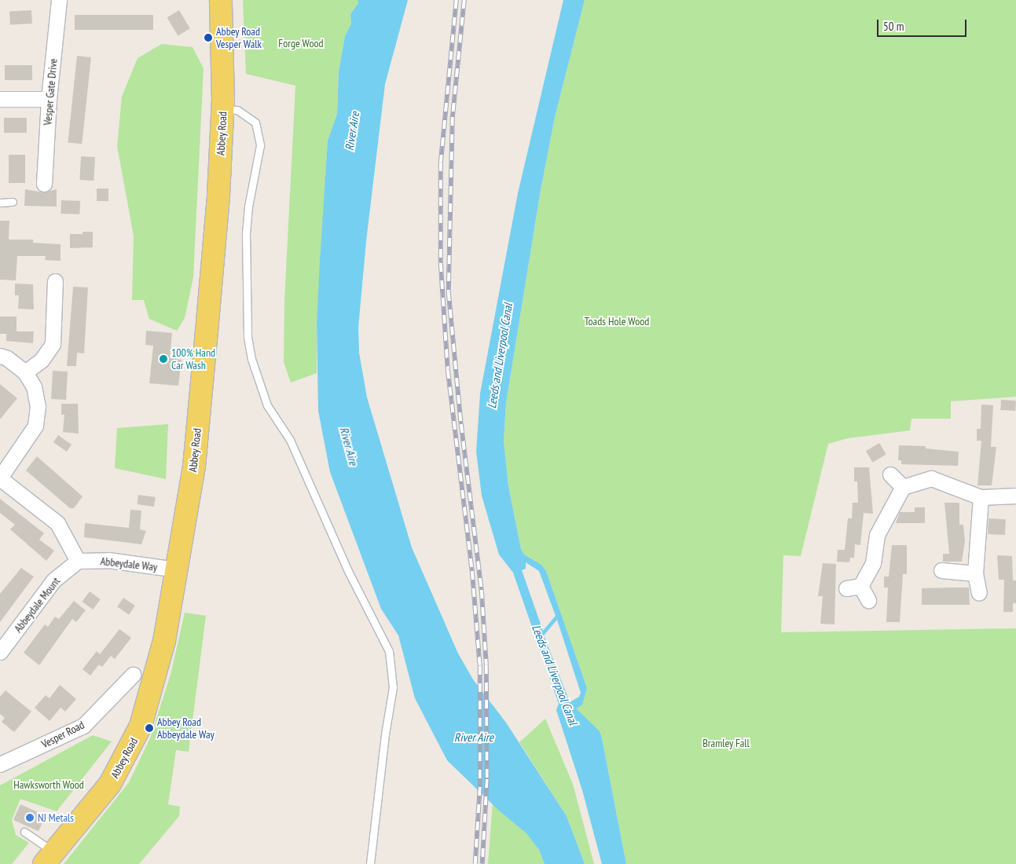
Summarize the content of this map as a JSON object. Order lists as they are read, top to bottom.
{
  "streets": {
    "main road": ["Abbey Road"],
    "street": [
      "Vesper Gate Drive",
      "Abbeydale Way",
      "Abbeydale Mount",
      "Vesper Road"
    ]
  },
  "crossings": [
    ["Abbey Road", "Abbeydale Way"],
    ["Abbeydale Way", "Abbeydale Mount"]
  ],
  "water": ["River Aire", "Leeds and Liverpool Canal"],
  "parks": [
    "Forge Wood",
    "Toads Hole Wood",
    "Bramley Fall",
    "Hawksworth Wood"
  ],
  "places": [
    "Abbey Road Vesper Walk",
    "100% Hand Car Wash",
    "Abbey Road Abbeydale Way",
    "NJ Metals"
  ],
  "scale_bar": "50 m"
}
